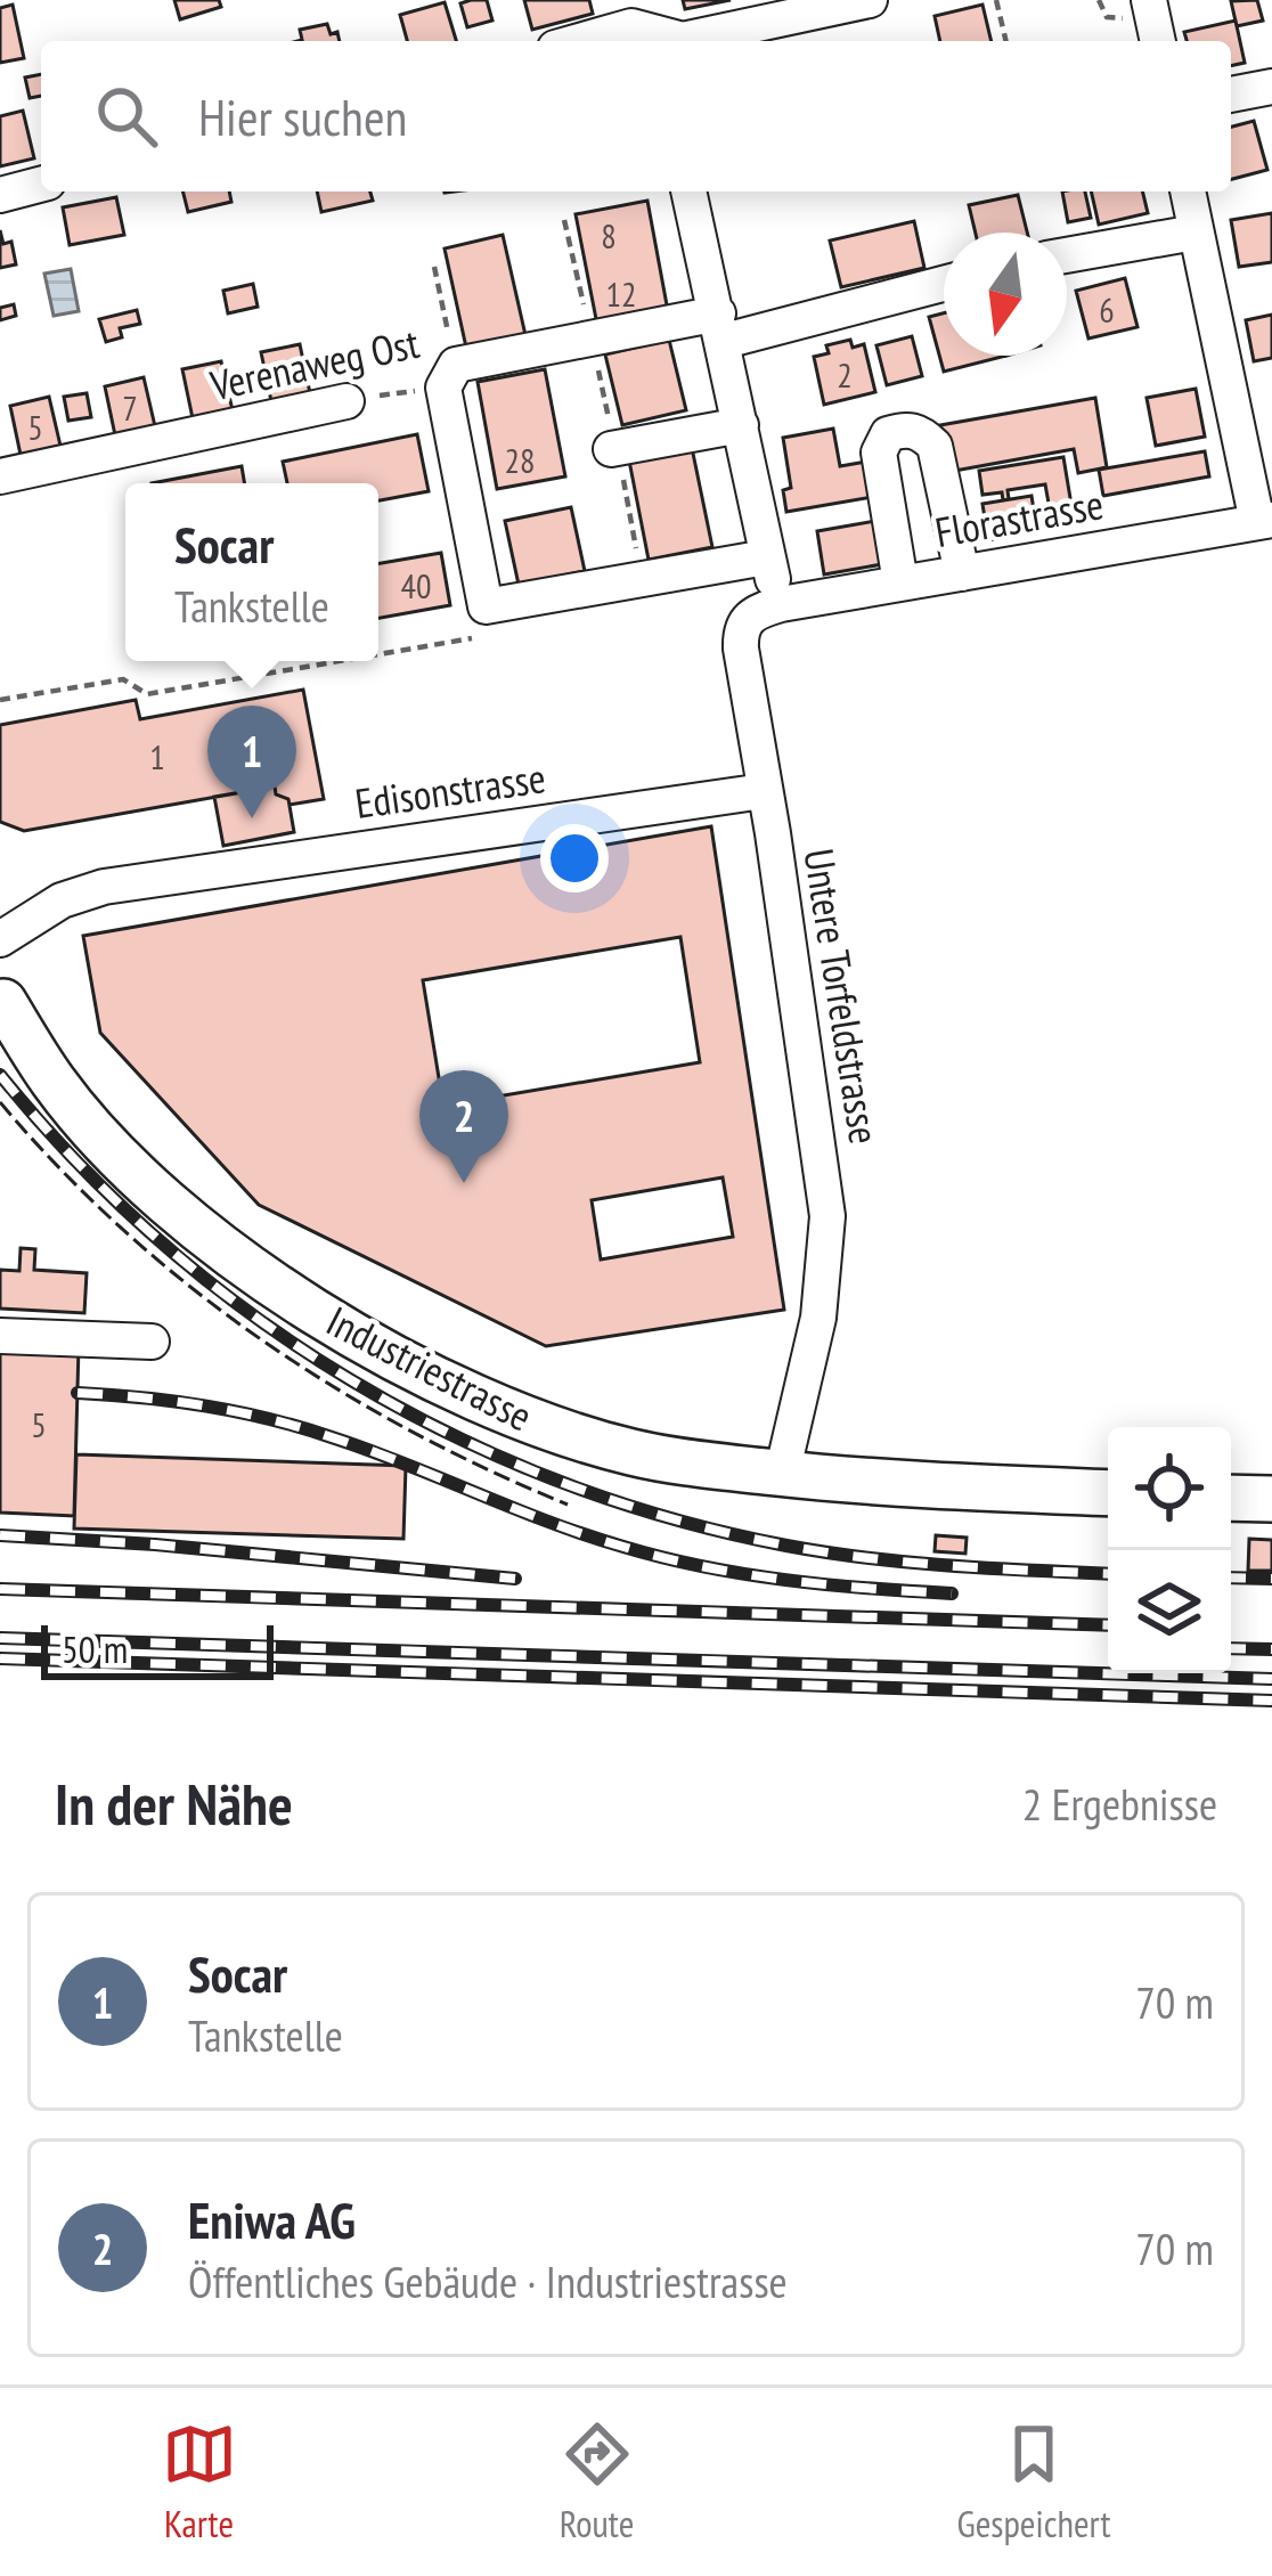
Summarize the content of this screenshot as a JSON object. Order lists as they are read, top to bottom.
{
  "streets": {
    "main road": ["Industriestrasse"],
    "street": [
      "Verenaweg Ost",
      "Florastrasse",
      "Edisonstrasse",
      "Untere Torfeldstrasse"
    ]
  },
  "crossings": [
    ["Florastrasse", "Untere Torfeldstrasse"],
    ["Edisonstrasse", "Untere Torfeldstrasse"],
    ["Untere Torfeldstrasse", "Industriestrasse"]
  ],
  "house_numbers": [
    "8",
    "12",
    "6",
    "2",
    "7",
    "5",
    "28",
    "40",
    "1",
    "5"
  ],
  "scale_bar": "50 m",
  "north": "bottom",
  "page": {
    "search": "Hier suchen",
    "popup": ["Socar", "Tankstelle"],
    "pins": ["1", "2"],
    "scale": "50 m",
    "heading": ["In der Nähe", "2 Ergebnisse"],
    "list": [
      {
        "mark": "1",
        "name": "Socar",
        "note": "Tankstelle",
        "value": "70 m"
      },
      {
        "mark": "2",
        "name": "Eniwa AG",
        "note": "Öffentliches Gebäude · Industriestrasse",
        "value": "70 m"
      }
    ],
    "nav": ["Karte", "Route", "Gespeichert"]
  }
}
